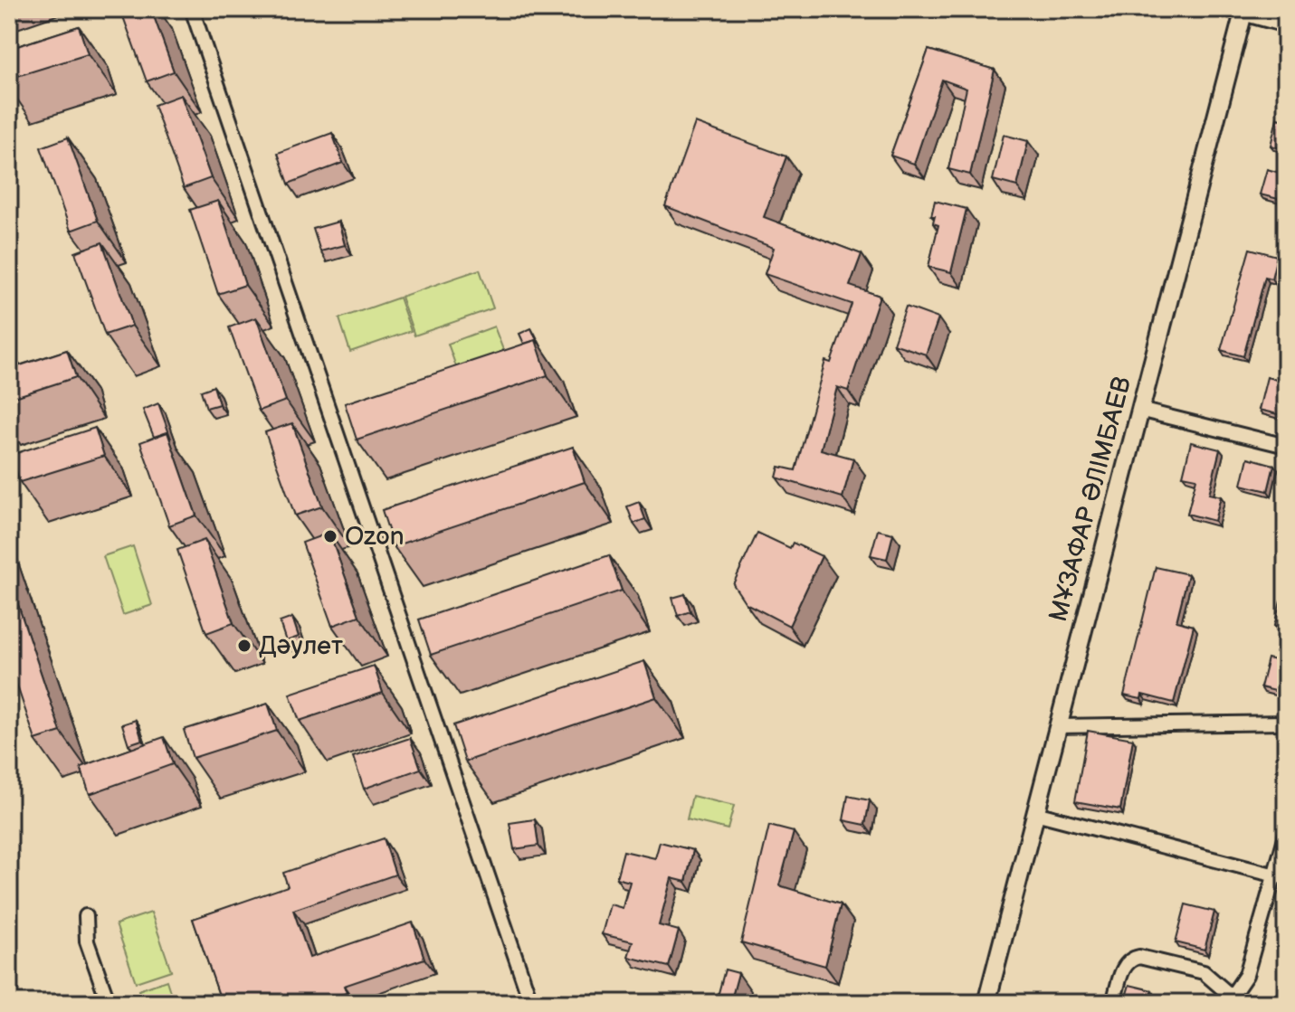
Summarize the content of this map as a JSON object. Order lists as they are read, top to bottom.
{
  "streets": {
    "street": ["МҰЗАФАР ӘЛІМБАЕВ"]
  },
  "places": ["Ozon", "Дәулет"]
}
